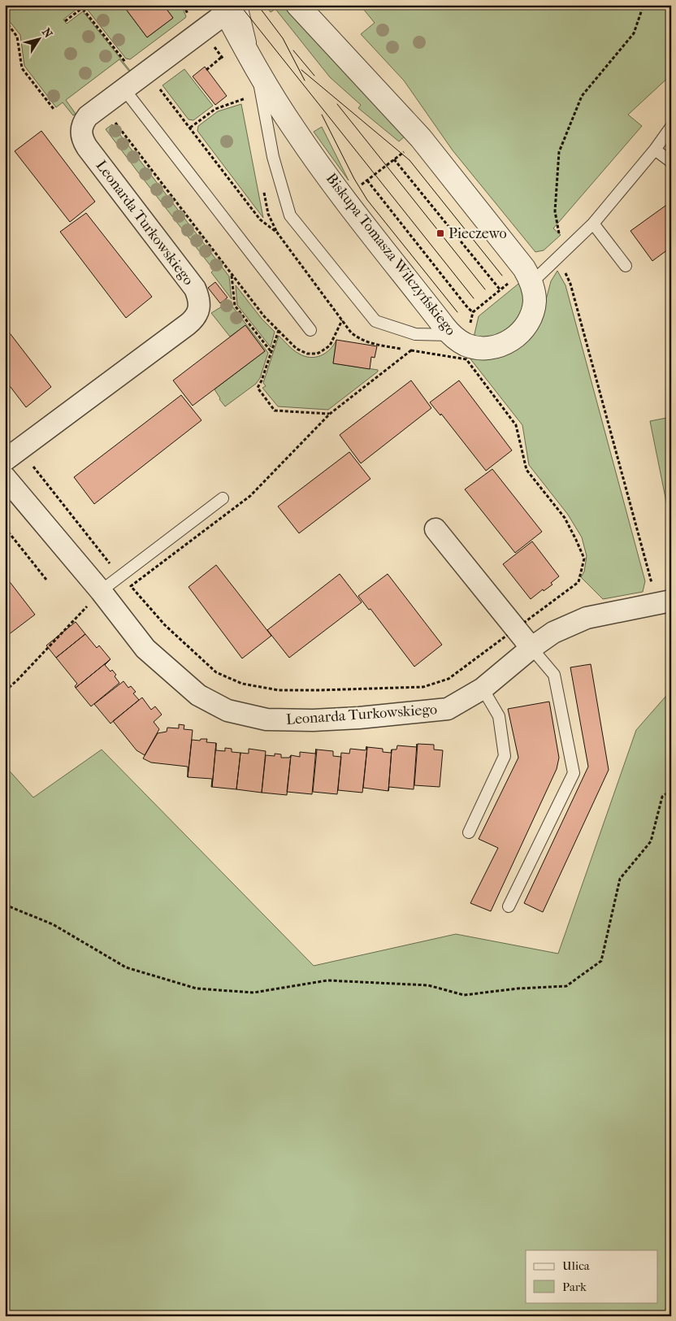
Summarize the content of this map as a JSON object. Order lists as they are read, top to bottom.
{
  "streets": {
    "street": ["Leonarda Turkowskiego", "Biskupa Tomasza Wilczyńskiego"]
  },
  "crossings": [
    ["Leonarda Turkowskiego", "Biskupa Tomasza Wilczyńskiego"]
  ],
  "places": {
    "transit": ["Pieczewo"]
  },
  "legend": ["Ulica", "Park"],
  "north": "top right"
}
